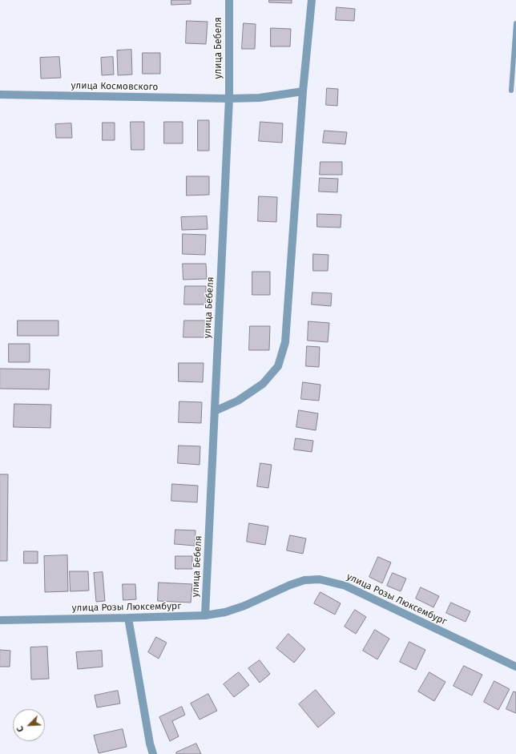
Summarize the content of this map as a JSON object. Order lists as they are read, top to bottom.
{
  "streets": {
    "street": ["улица Бебеля", "улица Космовского", "улица Розы Люксембург"]
  },
  "crossings": [
    ["улица Бебеля", "улица Космовского"],
    ["улица Бебеля", "улица Розы Люксембург"]
  ],
  "north": "bottom left"
}
